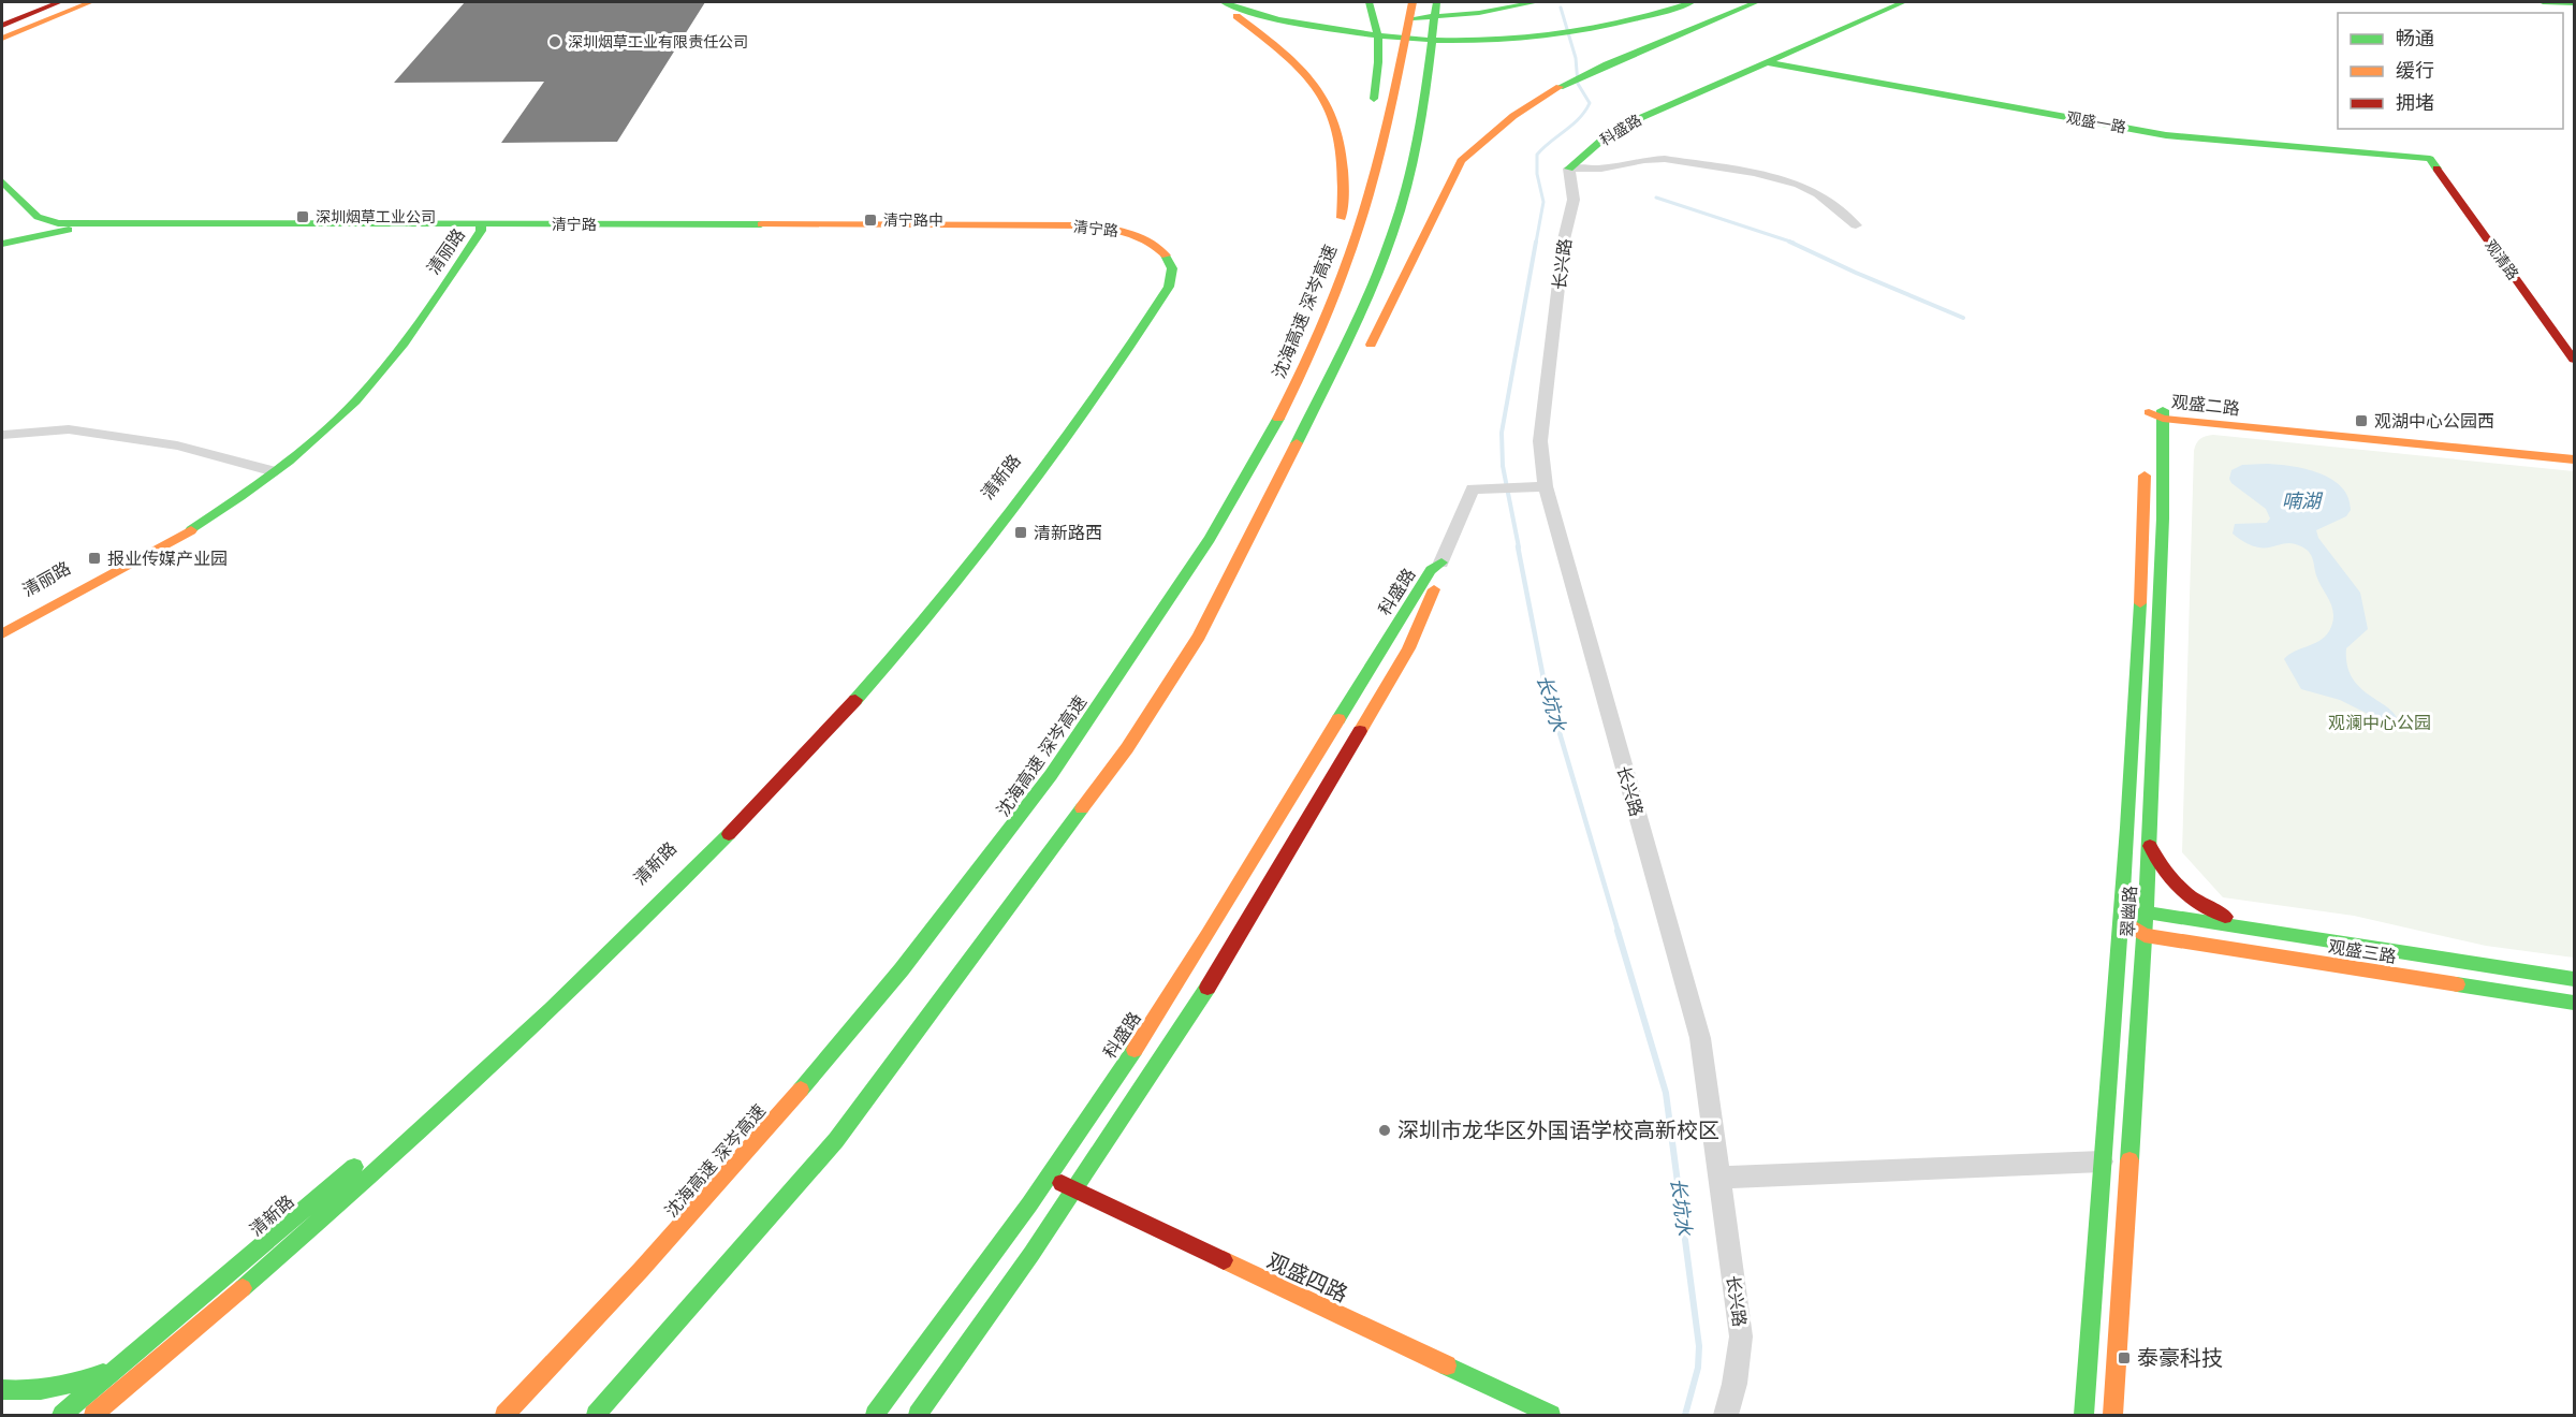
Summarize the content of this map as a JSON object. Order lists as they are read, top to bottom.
{
  "streets": {
    "main road": [
      "观盛一路",
      "科盛路",
      "清宁路",
      "清丽路",
      "观清路",
      "沈海高速 深岑高速",
      "观盛二路",
      "清新路",
      "翠幽路",
      "观盛三路",
      "观盛四路"
    ],
    "street": ["长兴路"]
  },
  "crossings": [
    ["观盛一路", "科盛路"],
    ["观盛一路", "观清路"],
    ["科盛路", "长兴路"],
    ["科盛路", "观盛四路"],
    ["清宁路", "清丽路"],
    ["清宁路", "清新路"],
    ["观盛二路", "翠幽路"],
    ["翠幽路", "观盛三路"]
  ],
  "water": ["喃湖", "长坑水"],
  "parks": ["观澜中心公园"],
  "places": {
    "other": ["深圳烟草工业有限责任公司", "深圳市龙华区外国语学校高新校区"],
    "transit": [
      "深圳烟草工业公司",
      "清宁路中",
      "观湖中心公园西",
      "清新路西",
      "报业传媒产业园",
      "泰豪科技"
    ]
  },
  "legend": ["畅通", "缓行", "拥堵"]
}
